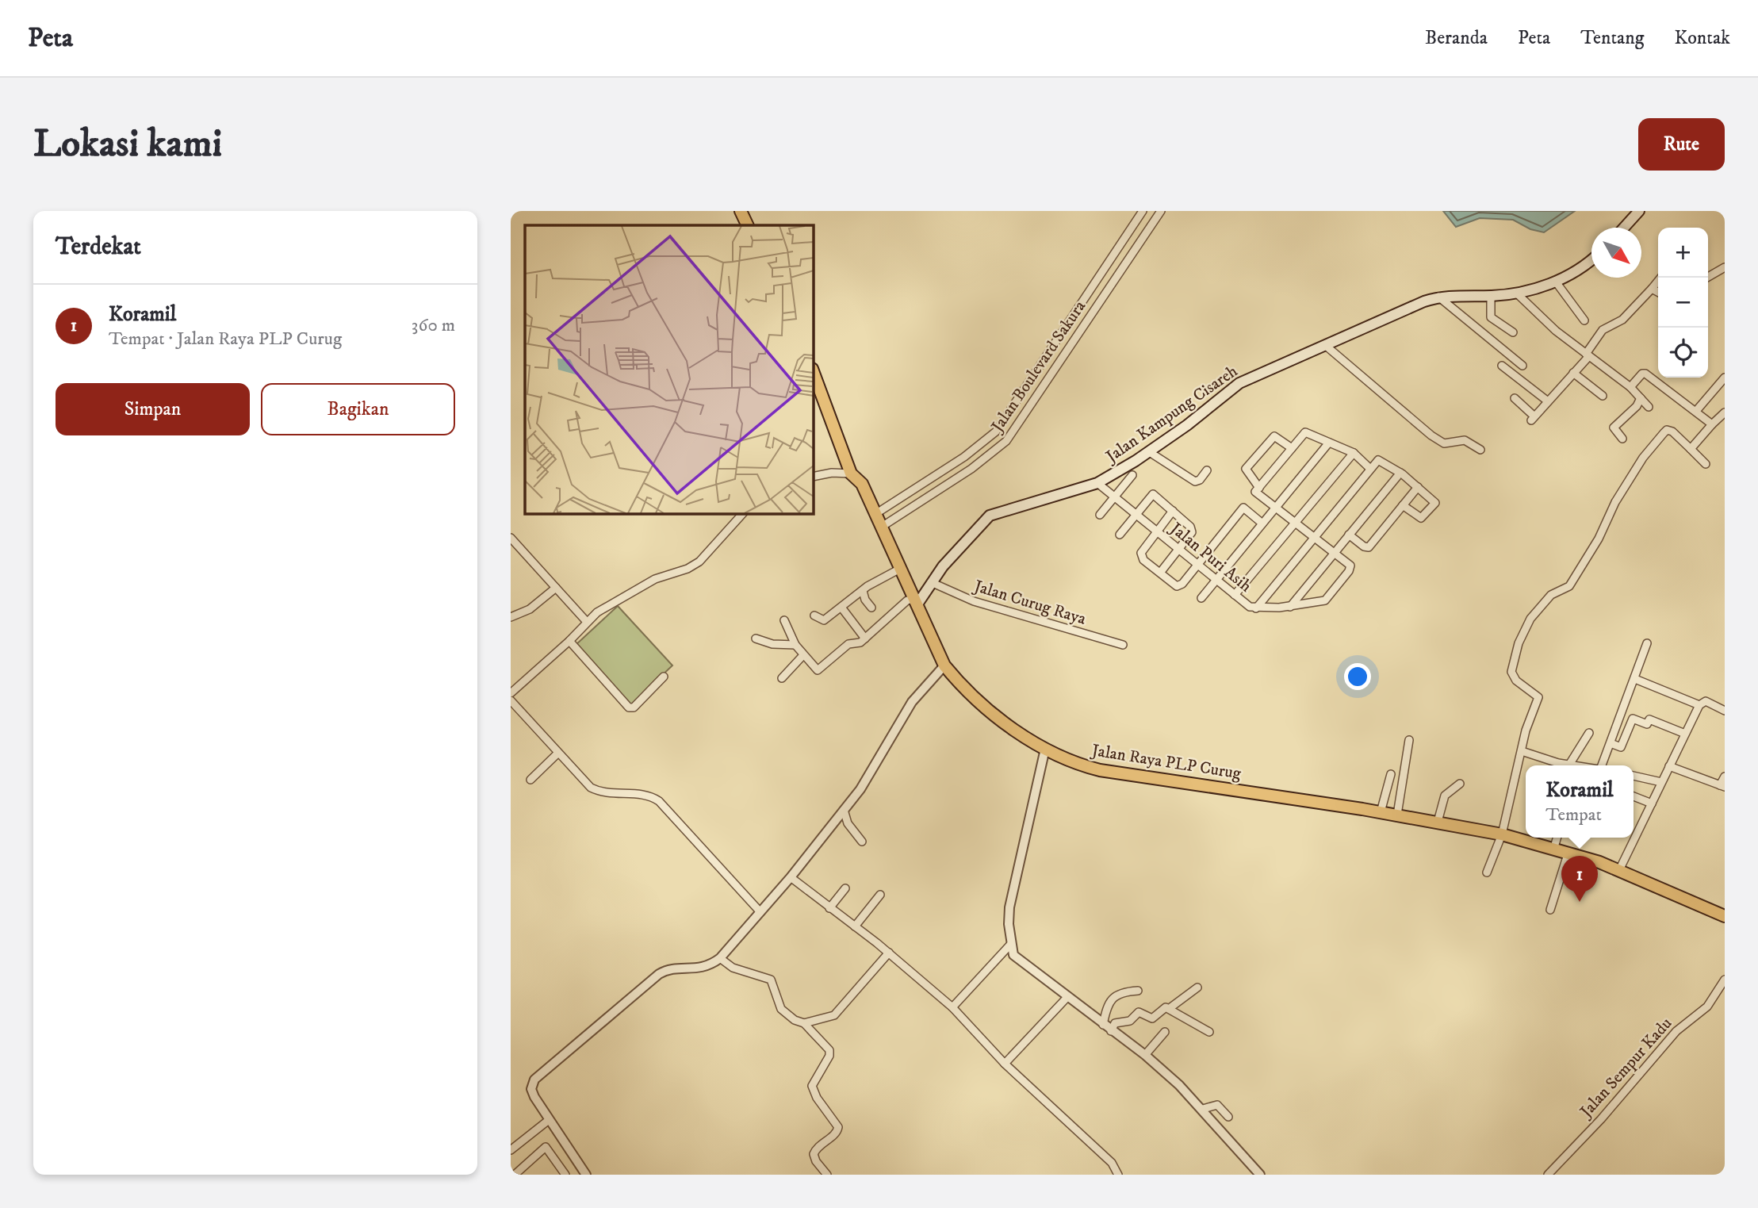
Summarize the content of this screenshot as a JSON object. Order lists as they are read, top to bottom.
{
  "streets": {
    "main road": ["Jalan Kampung Cisareh", "Jalan Raya PLP Curug"],
    "street": [
      "Jalan Boulevard Sakura",
      "Jalan Puri Asih",
      "Jalan Curug Raya",
      "Jalan Sempur Kadu"
    ]
  },
  "crossings": [
    ["Jalan Boulevard Sakura", "Jalan Raya PLP Curug"],
    ["Jalan Kampung Cisareh", "Jalan Puri Asih"],
    ["Jalan Kampung Cisareh", "Jalan Curug Raya"],
    ["Jalan Kampung Cisareh", "Jalan Raya PLP Curug"]
  ],
  "north": "bottom right",
  "page": {
    "header": "Peta",
    "nav": [
      "Beranda",
      "Peta",
      "Tentang",
      "Kontak"
    ],
    "buttons": [
      "Rute",
      ["Simpan", "Bagikan"]
    ],
    "title": "Lokasi kami",
    "heading": "Terdekat",
    "map_buttons": ["+", "−"],
    "list": [
      {
        "mark": "1",
        "name": "Koramil",
        "note": "Tempat · Jalan Raya PLP Curug",
        "value": "360 m"
      }
    ],
    "popup": ["Koramil", "Tempat"],
    "pins": "1"
  }
}
